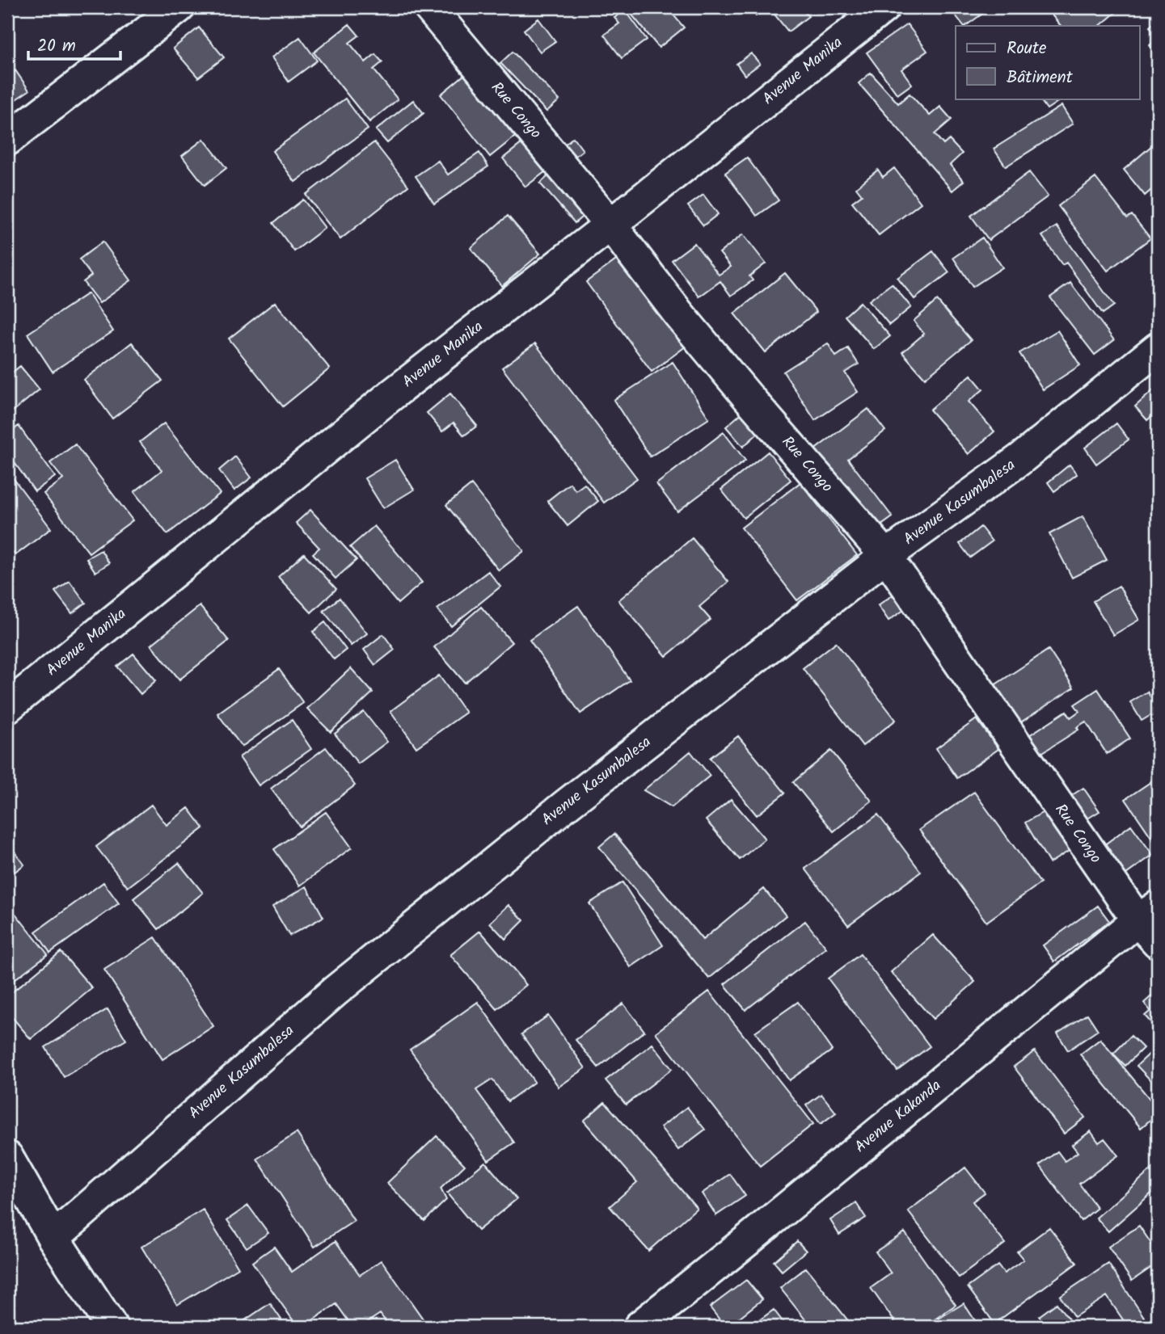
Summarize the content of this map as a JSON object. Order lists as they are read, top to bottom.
{
  "streets": {
    "street": [
      "Avenue Manika",
      "Rue Congo",
      "Avenue Kasumbalesa",
      "Avenue Kakanda"
    ]
  },
  "crossings": [
    ["Avenue Manika", "Rue Congo"],
    ["Rue Congo", "Avenue Kasumbalesa"],
    ["Rue Congo", "Avenue Kakanda"]
  ],
  "legend": ["Route", "Bâtiment"],
  "scale_bar": "20 m"
}
